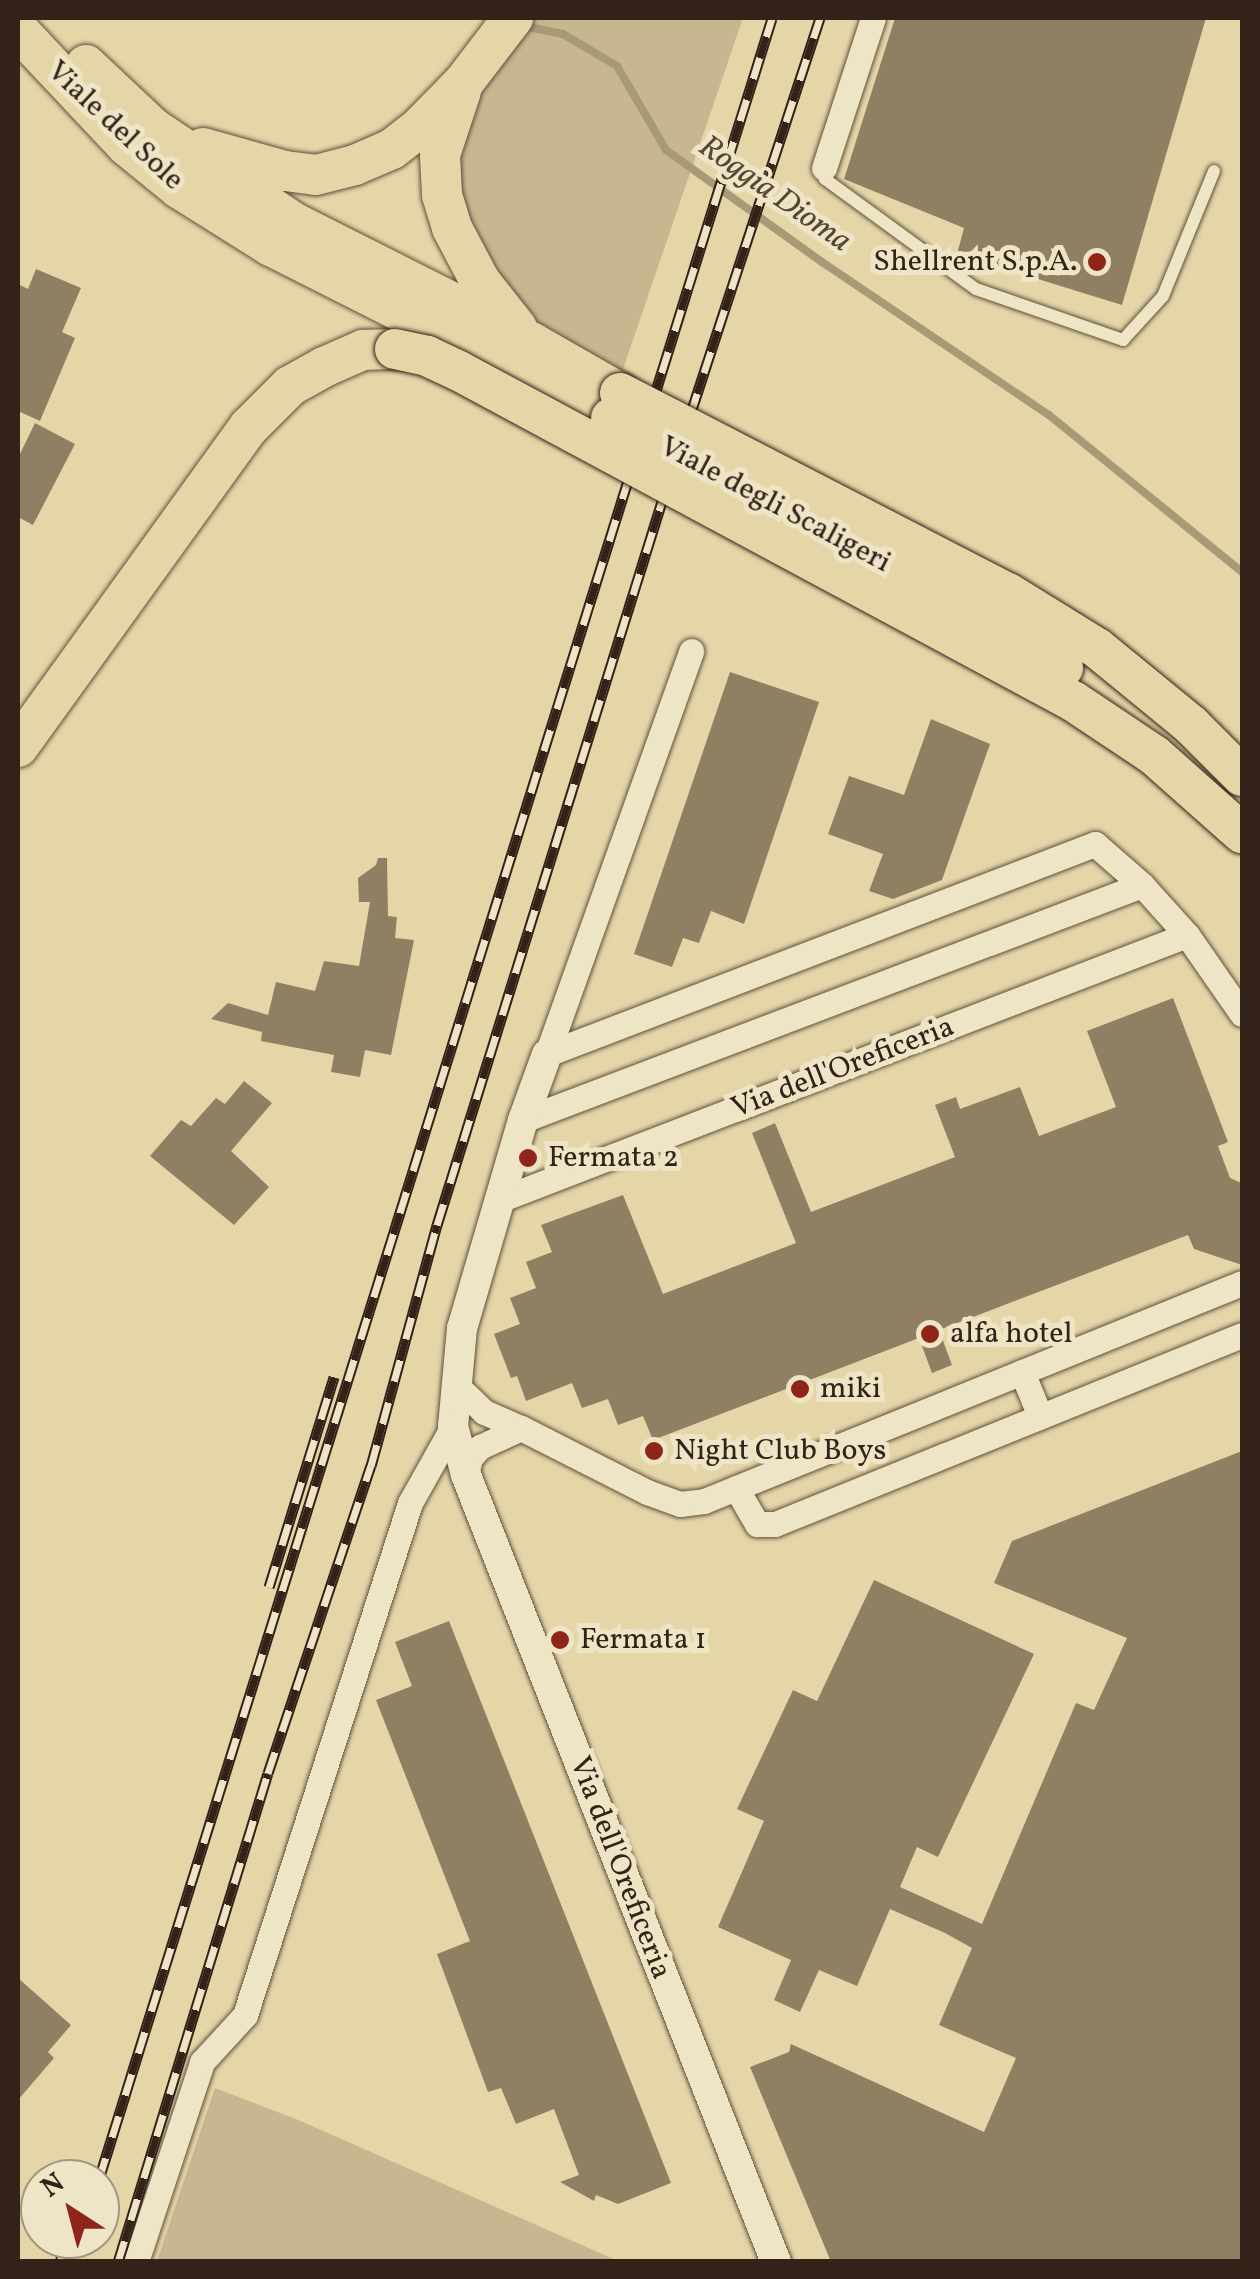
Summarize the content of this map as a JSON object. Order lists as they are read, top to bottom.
{
  "streets": {
    "highway": ["Viale del Sole", "Viale degli Scaligeri"],
    "street": ["Via dell'Oreficeria"]
  },
  "crossings": [
    ["Viale del Sole", "Viale degli Scaligeri"]
  ],
  "water": ["Roggia Dioma"],
  "places": [
    "Shellrent S.p.A.",
    "Fermata 2",
    "alfa hotel",
    "miki",
    "Night Club Boys",
    "Fermata 1"
  ],
  "north": "top left"
}
